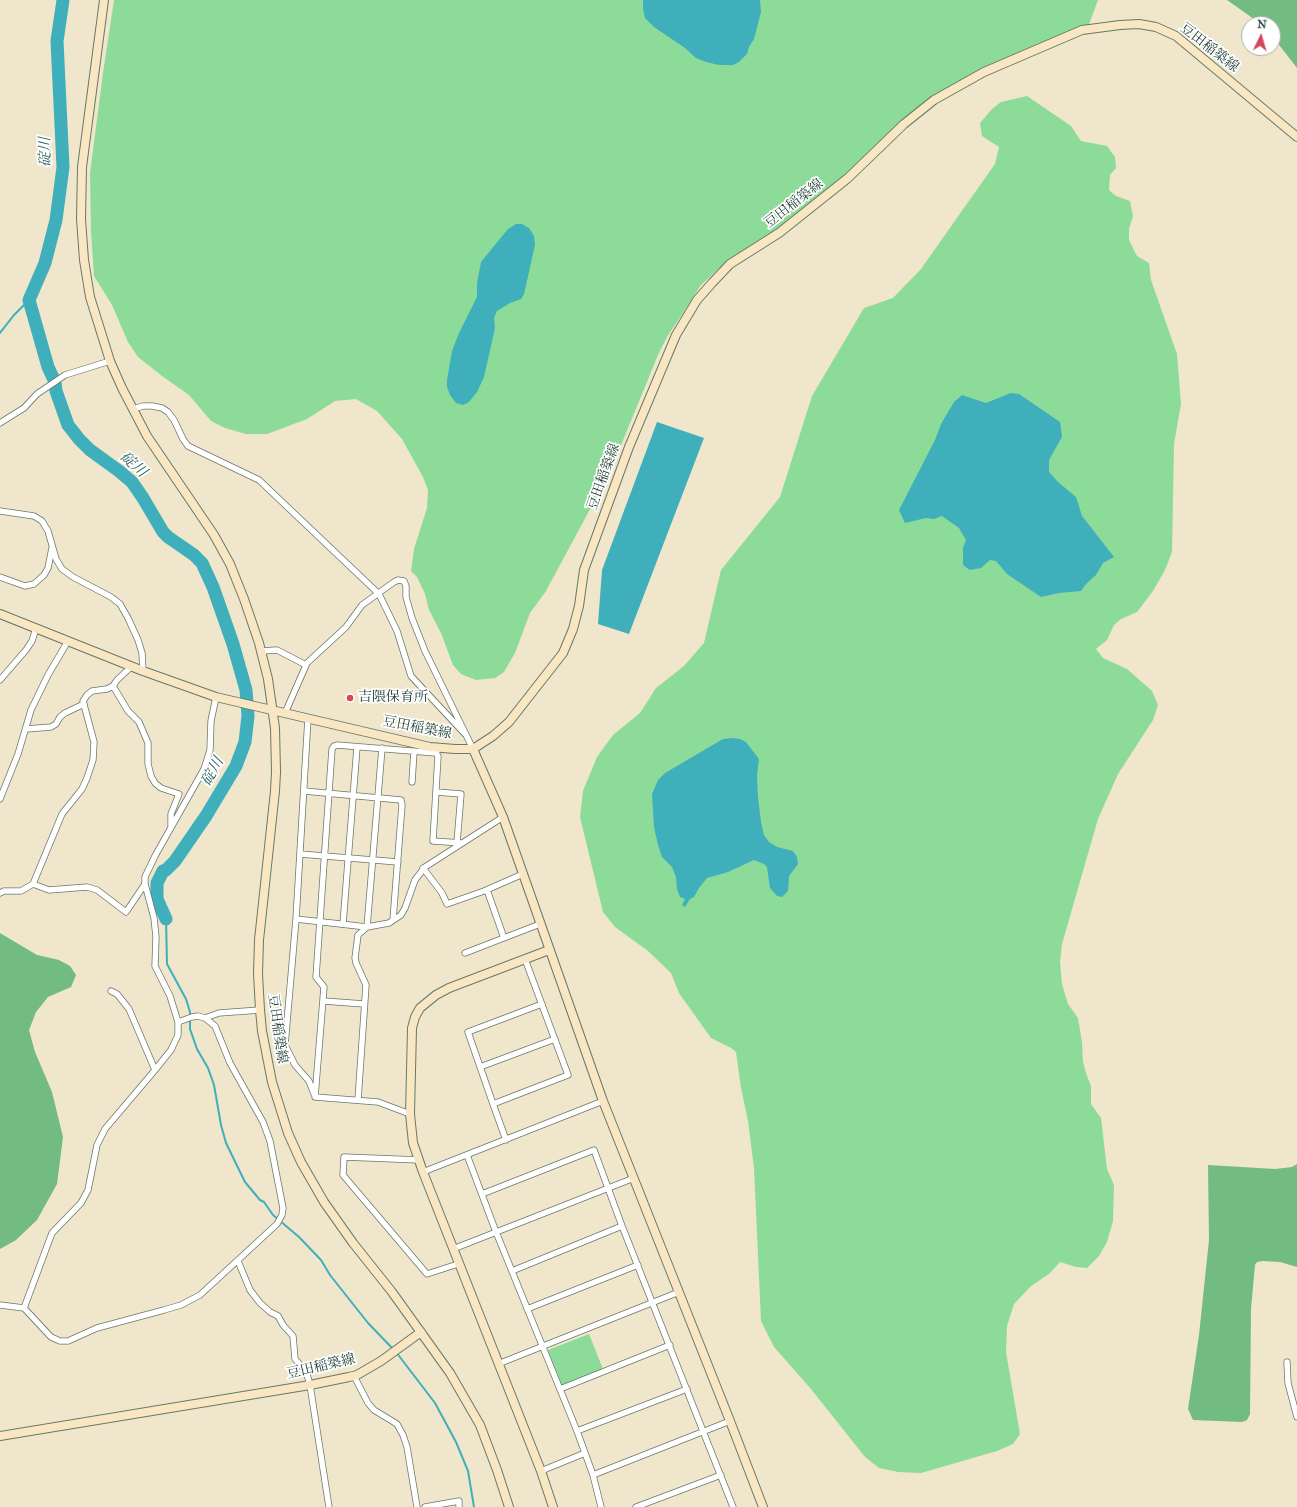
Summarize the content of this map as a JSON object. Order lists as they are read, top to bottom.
{
  "streets": {
    "street": ["豆田稲築線"]
  },
  "water": ["碇川"],
  "places": ["吉隈保育所"],
  "north": "top"
}
